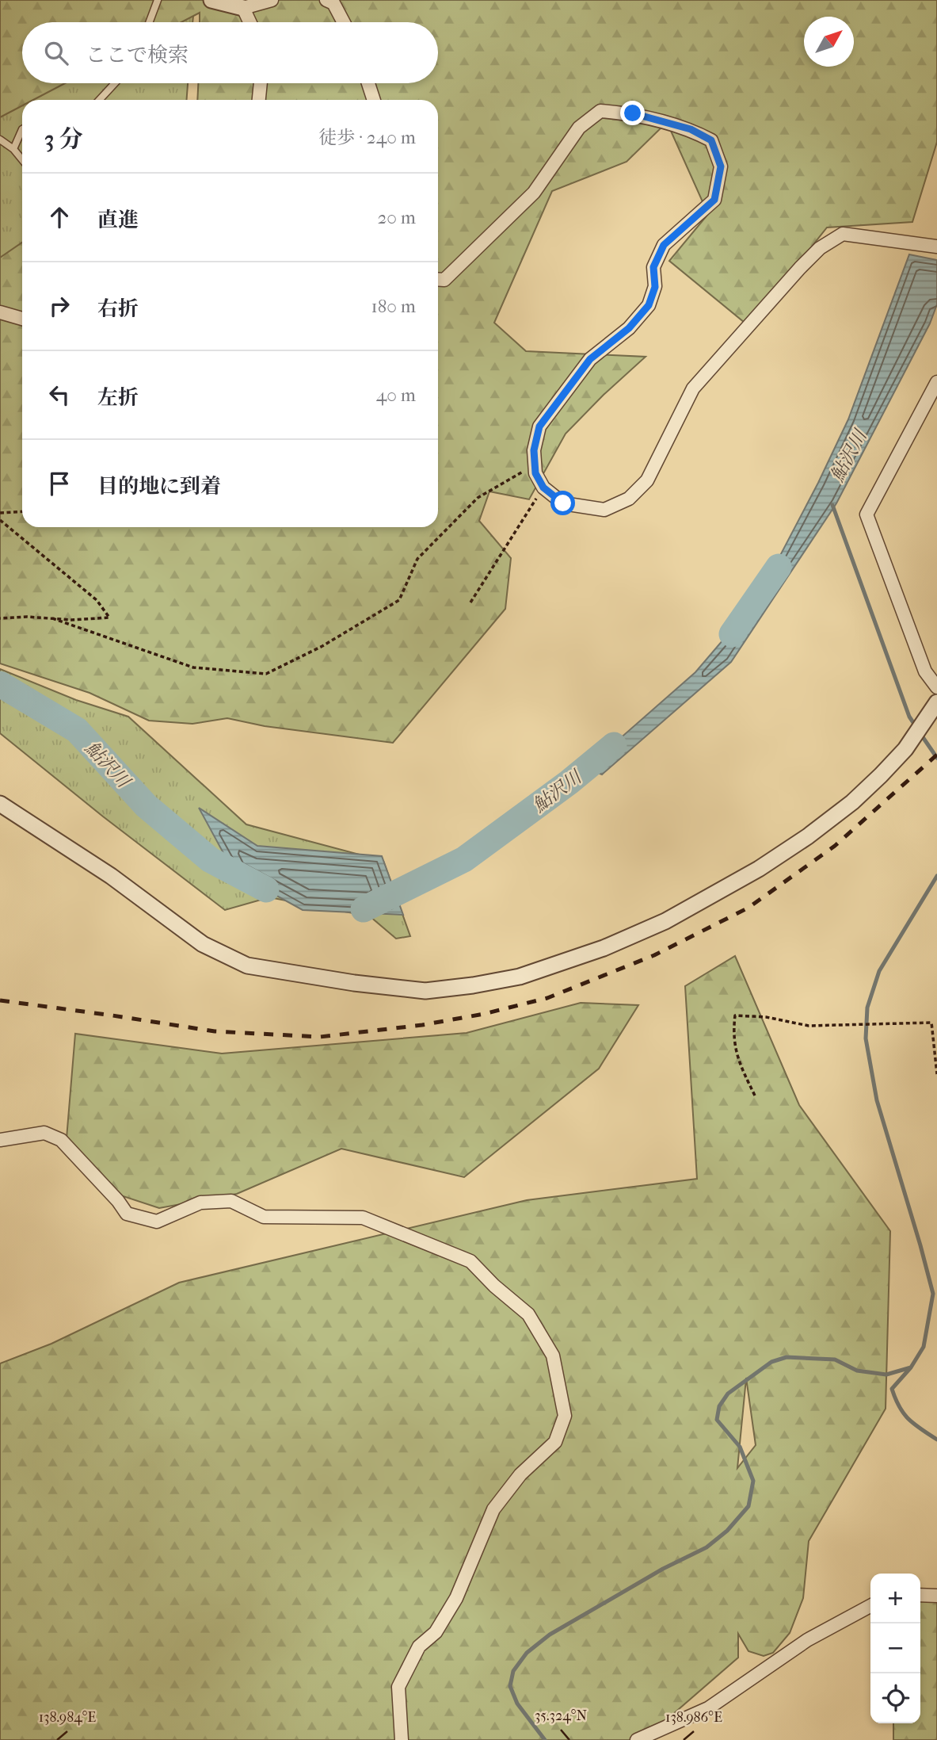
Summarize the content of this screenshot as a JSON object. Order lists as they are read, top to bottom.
{
  "water": ["鮎沢川"],
  "north": "top right",
  "page": {
    "search": "ここで検索",
    "heading": ["3 分", "徒歩 · 240 m"],
    "list": [
      ["直進", "20 m"],
      ["右折", "180 m"],
      ["左折", "40 m"],
      "目的地に到着"
    ],
    "map_buttons": ["+", "−"]
  },
  "coordinates": ["35.324°N", "138.984°E", "138.986°E"]
}
